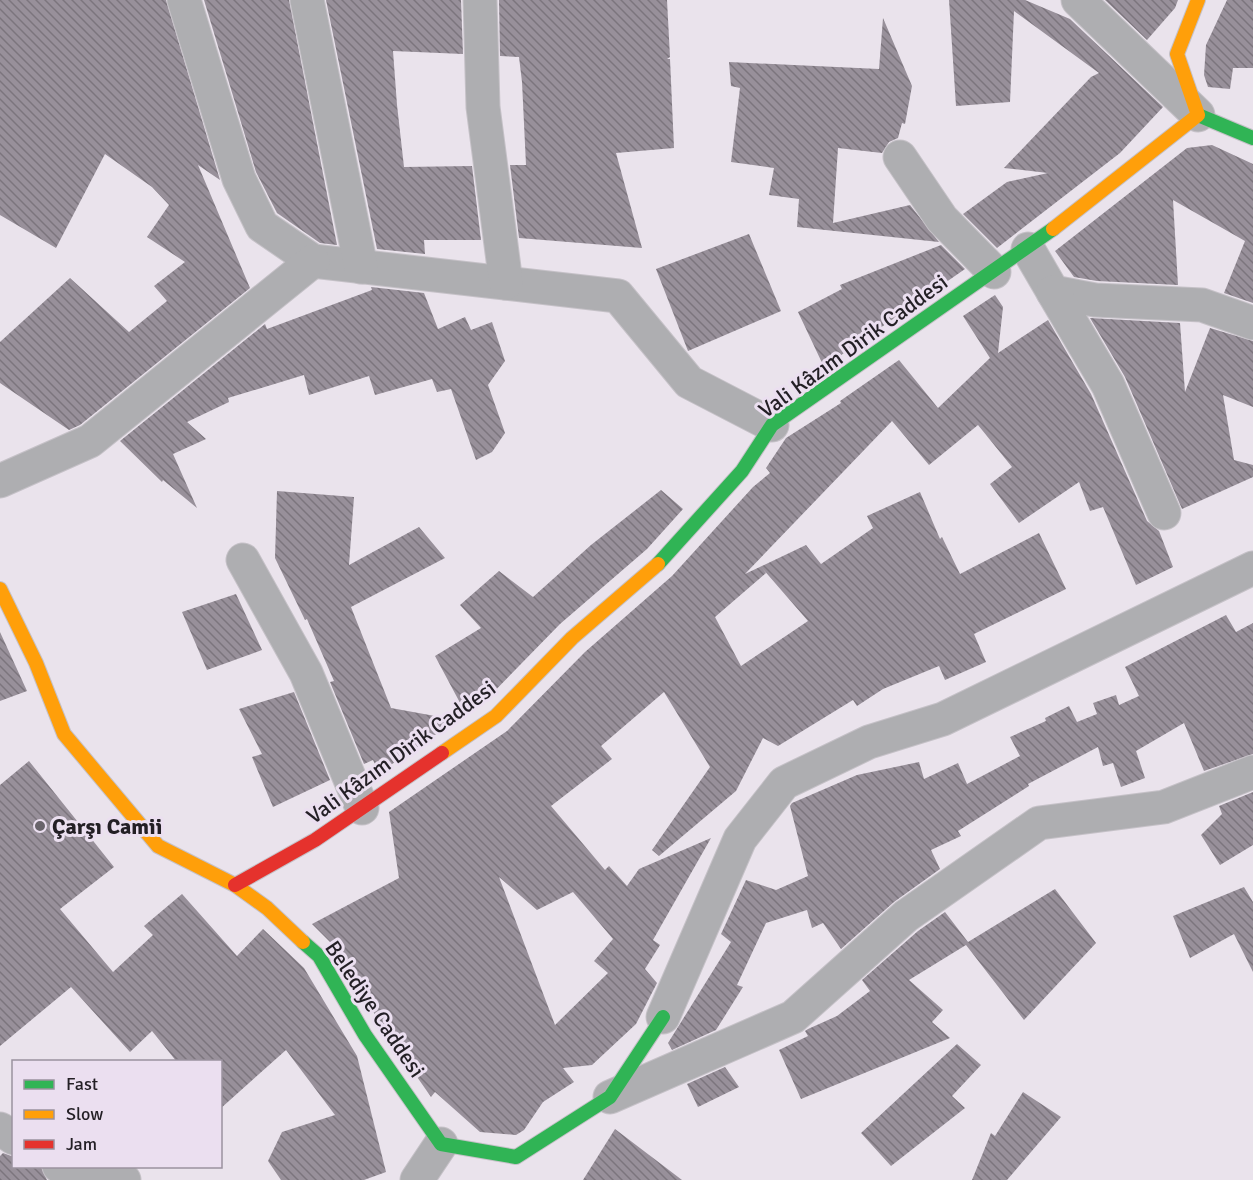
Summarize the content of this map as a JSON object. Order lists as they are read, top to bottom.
{
  "streets": {
    "main road": ["Vali Kâzım Dirik Caddesi", "Belediye Caddesi"]
  },
  "crossings": [
    ["Vali Kâzım Dirik Caddesi", "Belediye Caddesi"]
  ],
  "places": ["Çarşı Camii"],
  "legend": ["Fast", "Slow", "Jam"]
}
